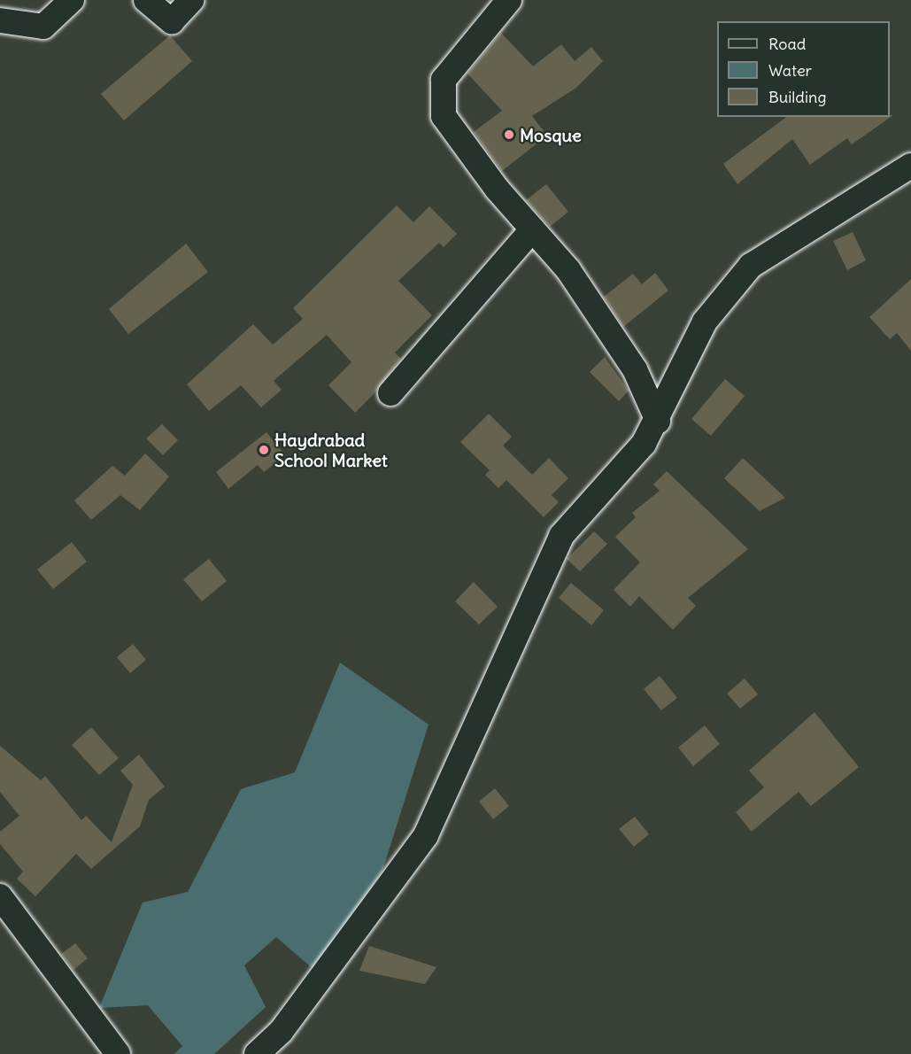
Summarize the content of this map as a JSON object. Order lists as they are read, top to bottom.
{
  "places": ["Mosque", "Haydrabad School Market"],
  "legend": ["Road", "Water", "Building"]
}
